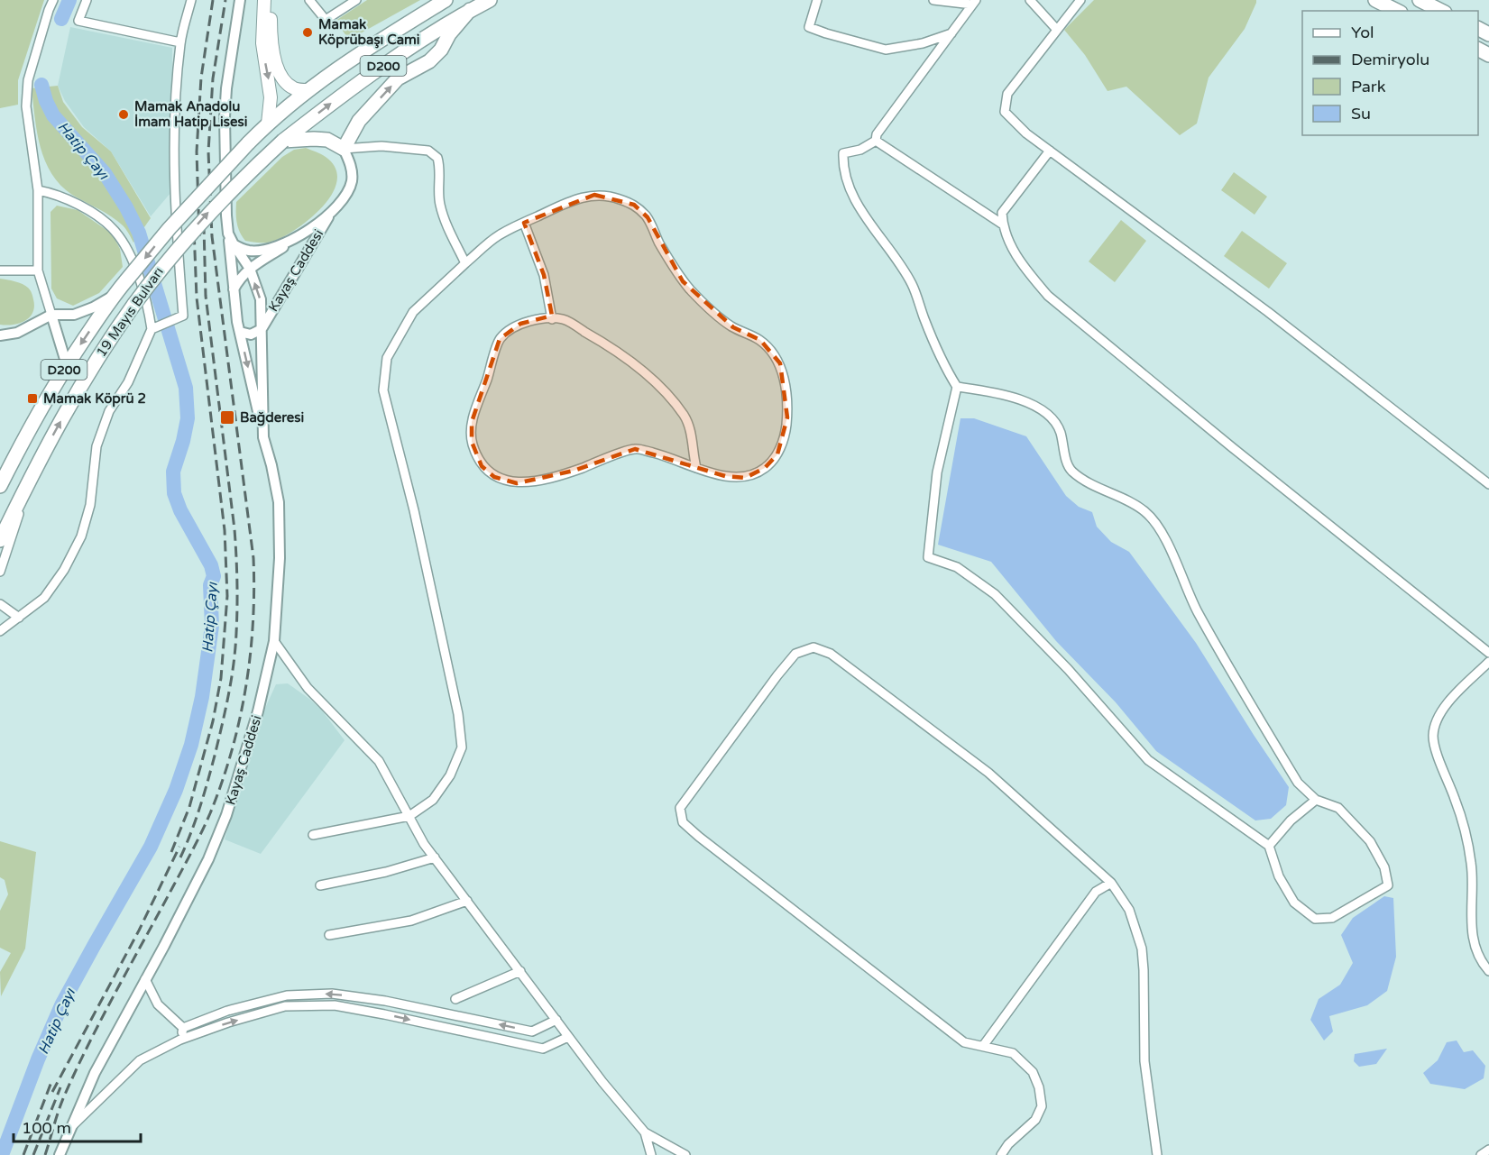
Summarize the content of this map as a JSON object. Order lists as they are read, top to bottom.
{
  "streets": {
    "highway": ["D200", "19 Mayıs Bulvarı"],
    "street": ["Kayaş Caddesi"]
  },
  "crossings": [
    ["D200", "19 Mayıs Bulvarı"]
  ],
  "water": ["Hatip Çayı"],
  "places": {
    "other": ["Mamak Köprübaşı Cami", "Mamak Anadolu İmam Hatip Lisesi"],
    "transit": ["Mamak Köprü 2", "Bağderesi"]
  },
  "legend": [
    "Yol",
    "Demiryolu",
    "Park",
    "Su"
  ],
  "scale_bar": "100 m"
}
